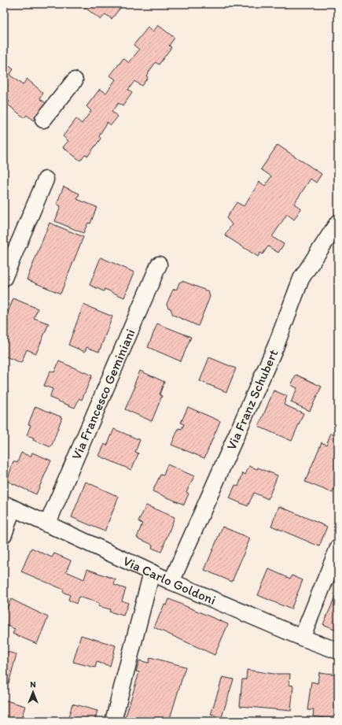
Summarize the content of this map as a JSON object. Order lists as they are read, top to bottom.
{
  "streets": {
    "street": ["Via Francesco Geminiani", "Via Franz Schubert", "Via Carlo Goldoni"]
  },
  "crossings": [
    ["Via Francesco Geminiani", "Via Carlo Goldoni"],
    ["Via Franz Schubert", "Via Carlo Goldoni"]
  ],
  "north": "top"
}
